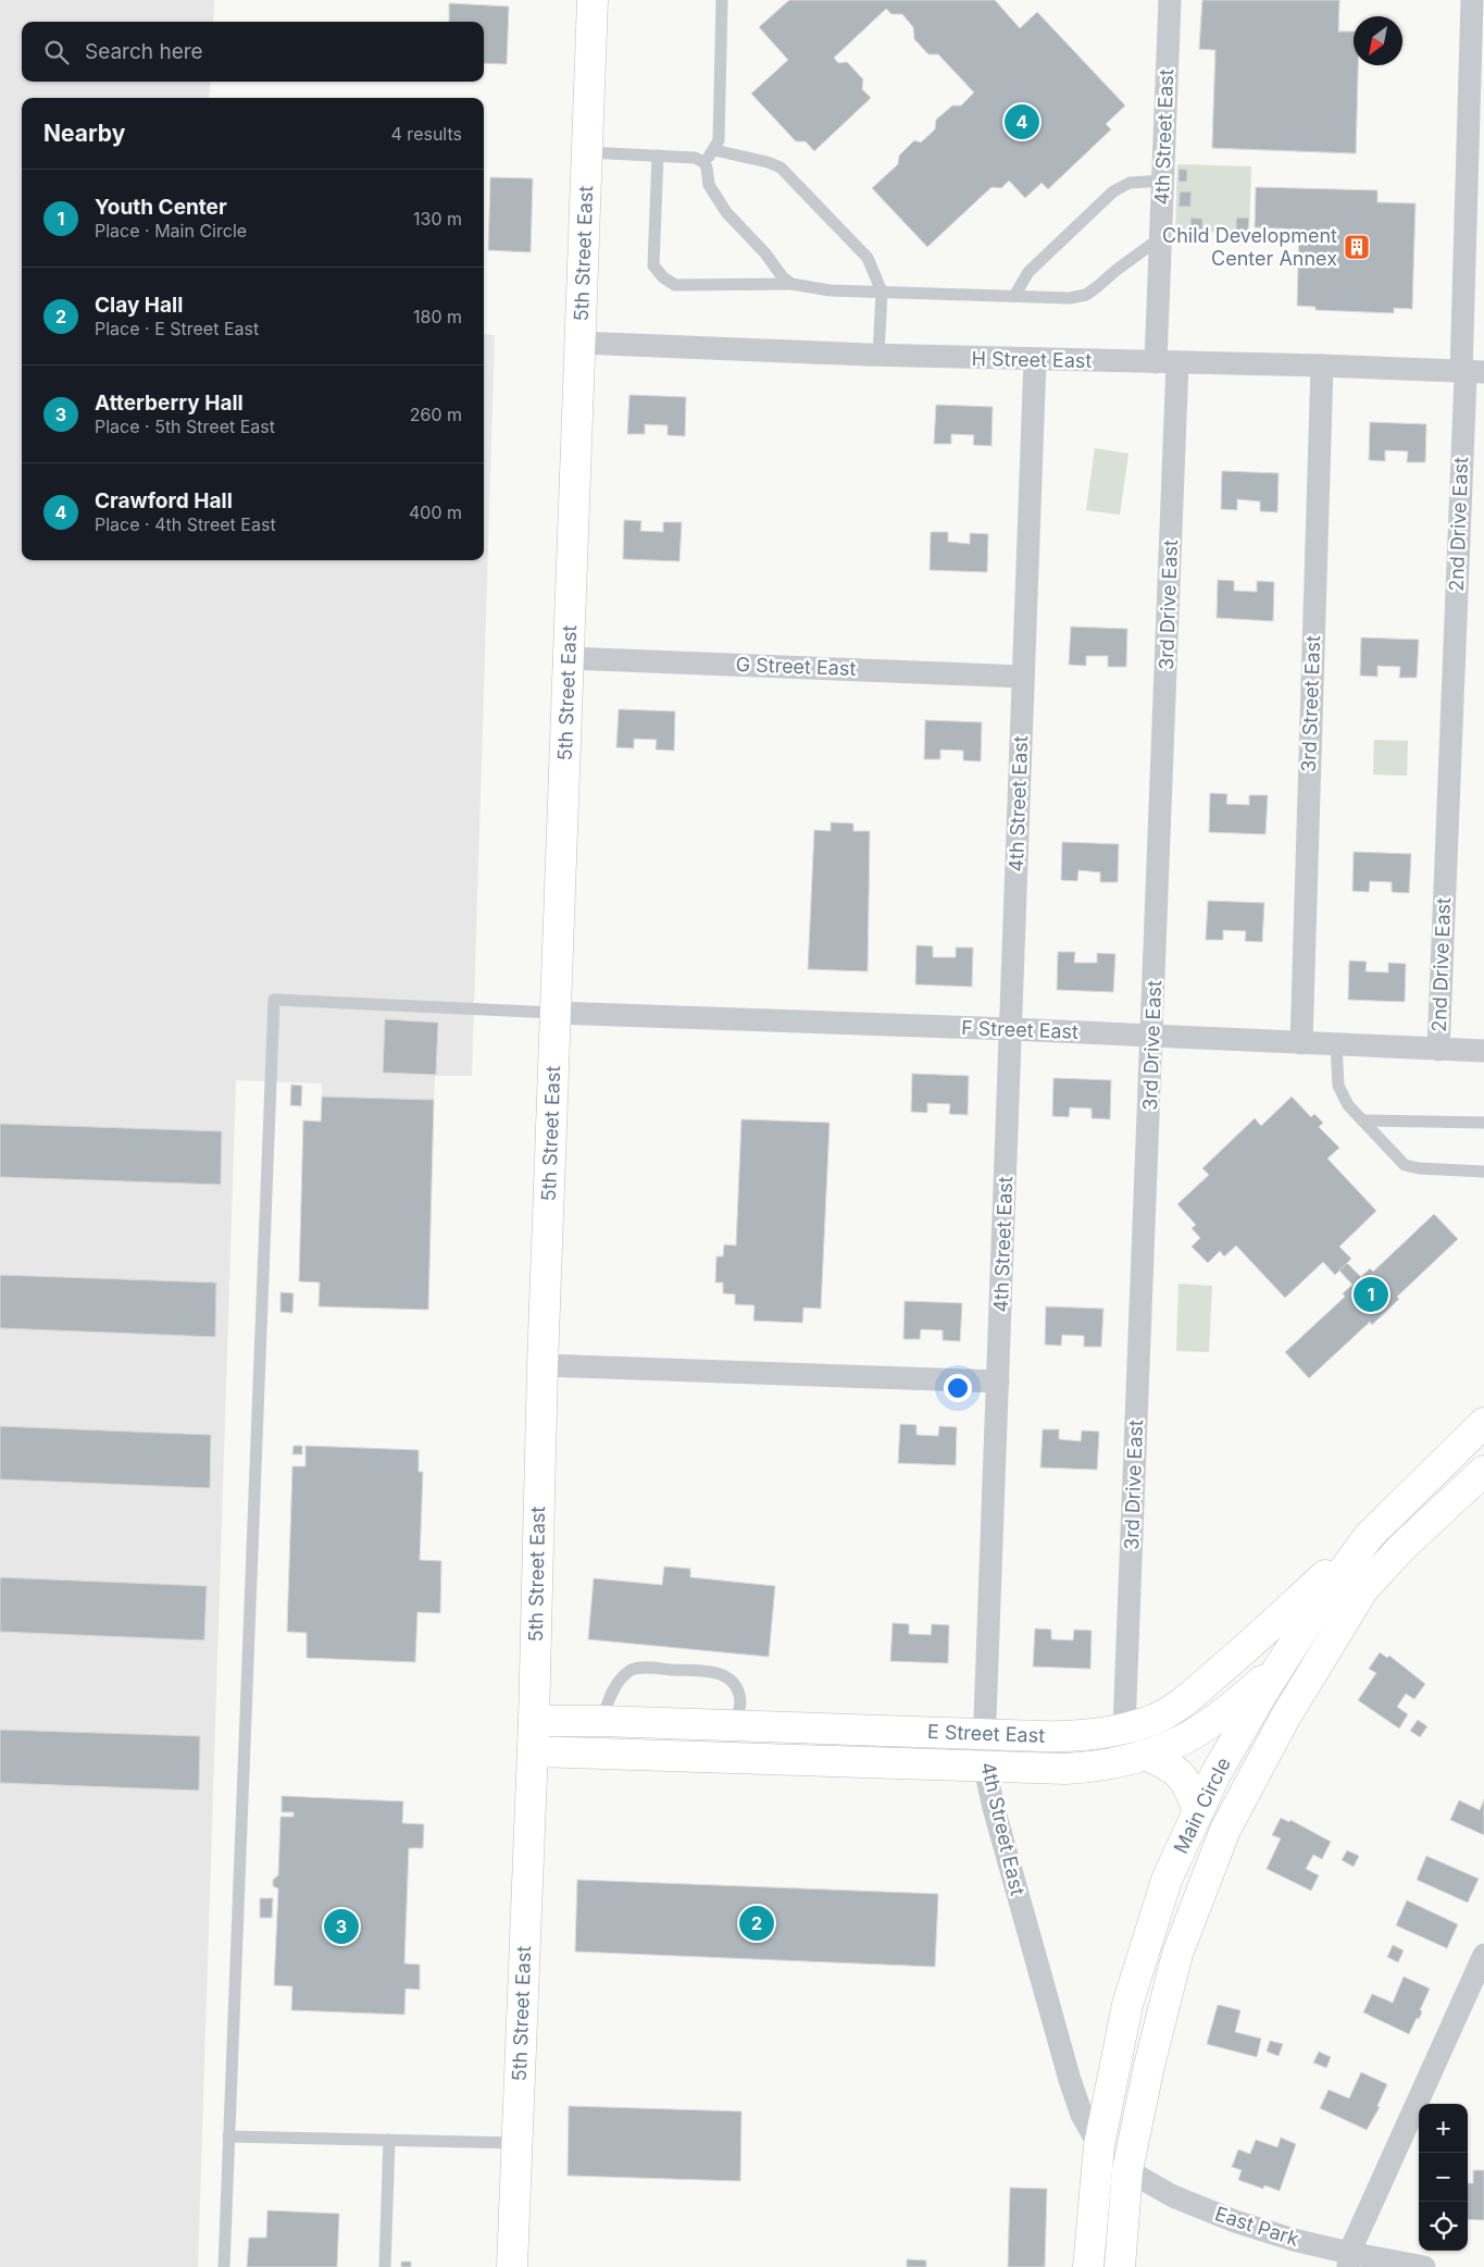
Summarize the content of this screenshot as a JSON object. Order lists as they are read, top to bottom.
{
  "streets": {
    "street": [
      "4th Street East",
      "5th Street East",
      "H Street East",
      "2nd Drive East",
      "3rd Drive East",
      "G Street East",
      "3rd Street East",
      "F Street East",
      "E Street East",
      "Main Circle",
      "East Park"
    ]
  },
  "crossings": [
    ["4th Street East", "H Street East"],
    ["4th Street East", "3rd Drive East"],
    ["4th Street East", "G Street East"],
    ["4th Street East", "F Street East"],
    ["4th Street East", "E Street East"],
    ["4th Street East", "Main Circle"],
    ["5th Street East", "H Street East"],
    ["5th Street East", "G Street East"],
    ["5th Street East", "F Street East"],
    ["5th Street East", "E Street East"],
    ["H Street East", "2nd Drive East"],
    ["H Street East", "3rd Drive East"],
    ["H Street East", "3rd Street East"],
    ["2nd Drive East", "F Street East"],
    ["3rd Drive East", "F Street East"],
    ["3rd Drive East", "E Street East"],
    ["3rd Street East", "F Street East"],
    ["E Street East", "Main Circle"],
    ["Main Circle", "East Park"]
  ],
  "places": {
    "building": ["Child Development Center Annex"]
  },
  "north": "bottom left",
  "page": {
    "search": "Search here",
    "heading": ["Nearby", "4 results"],
    "pins": [
      "4",
      "1",
      "2",
      "3"
    ],
    "list": [
      {
        "mark": "1",
        "name": "Youth Center",
        "note": "Place · Main Circle",
        "value": "130 m"
      },
      {
        "mark": "2",
        "name": "Clay Hall",
        "note": "Place · E Street East",
        "value": "180 m"
      },
      {
        "mark": "3",
        "name": "Atterberry Hall",
        "note": "Place · 5th Street East",
        "value": "260 m"
      },
      {
        "mark": "4",
        "name": "Crawford Hall",
        "note": "Place · 4th Street East",
        "value": "400 m"
      }
    ],
    "map_buttons": ["+", "−"]
  }
}
